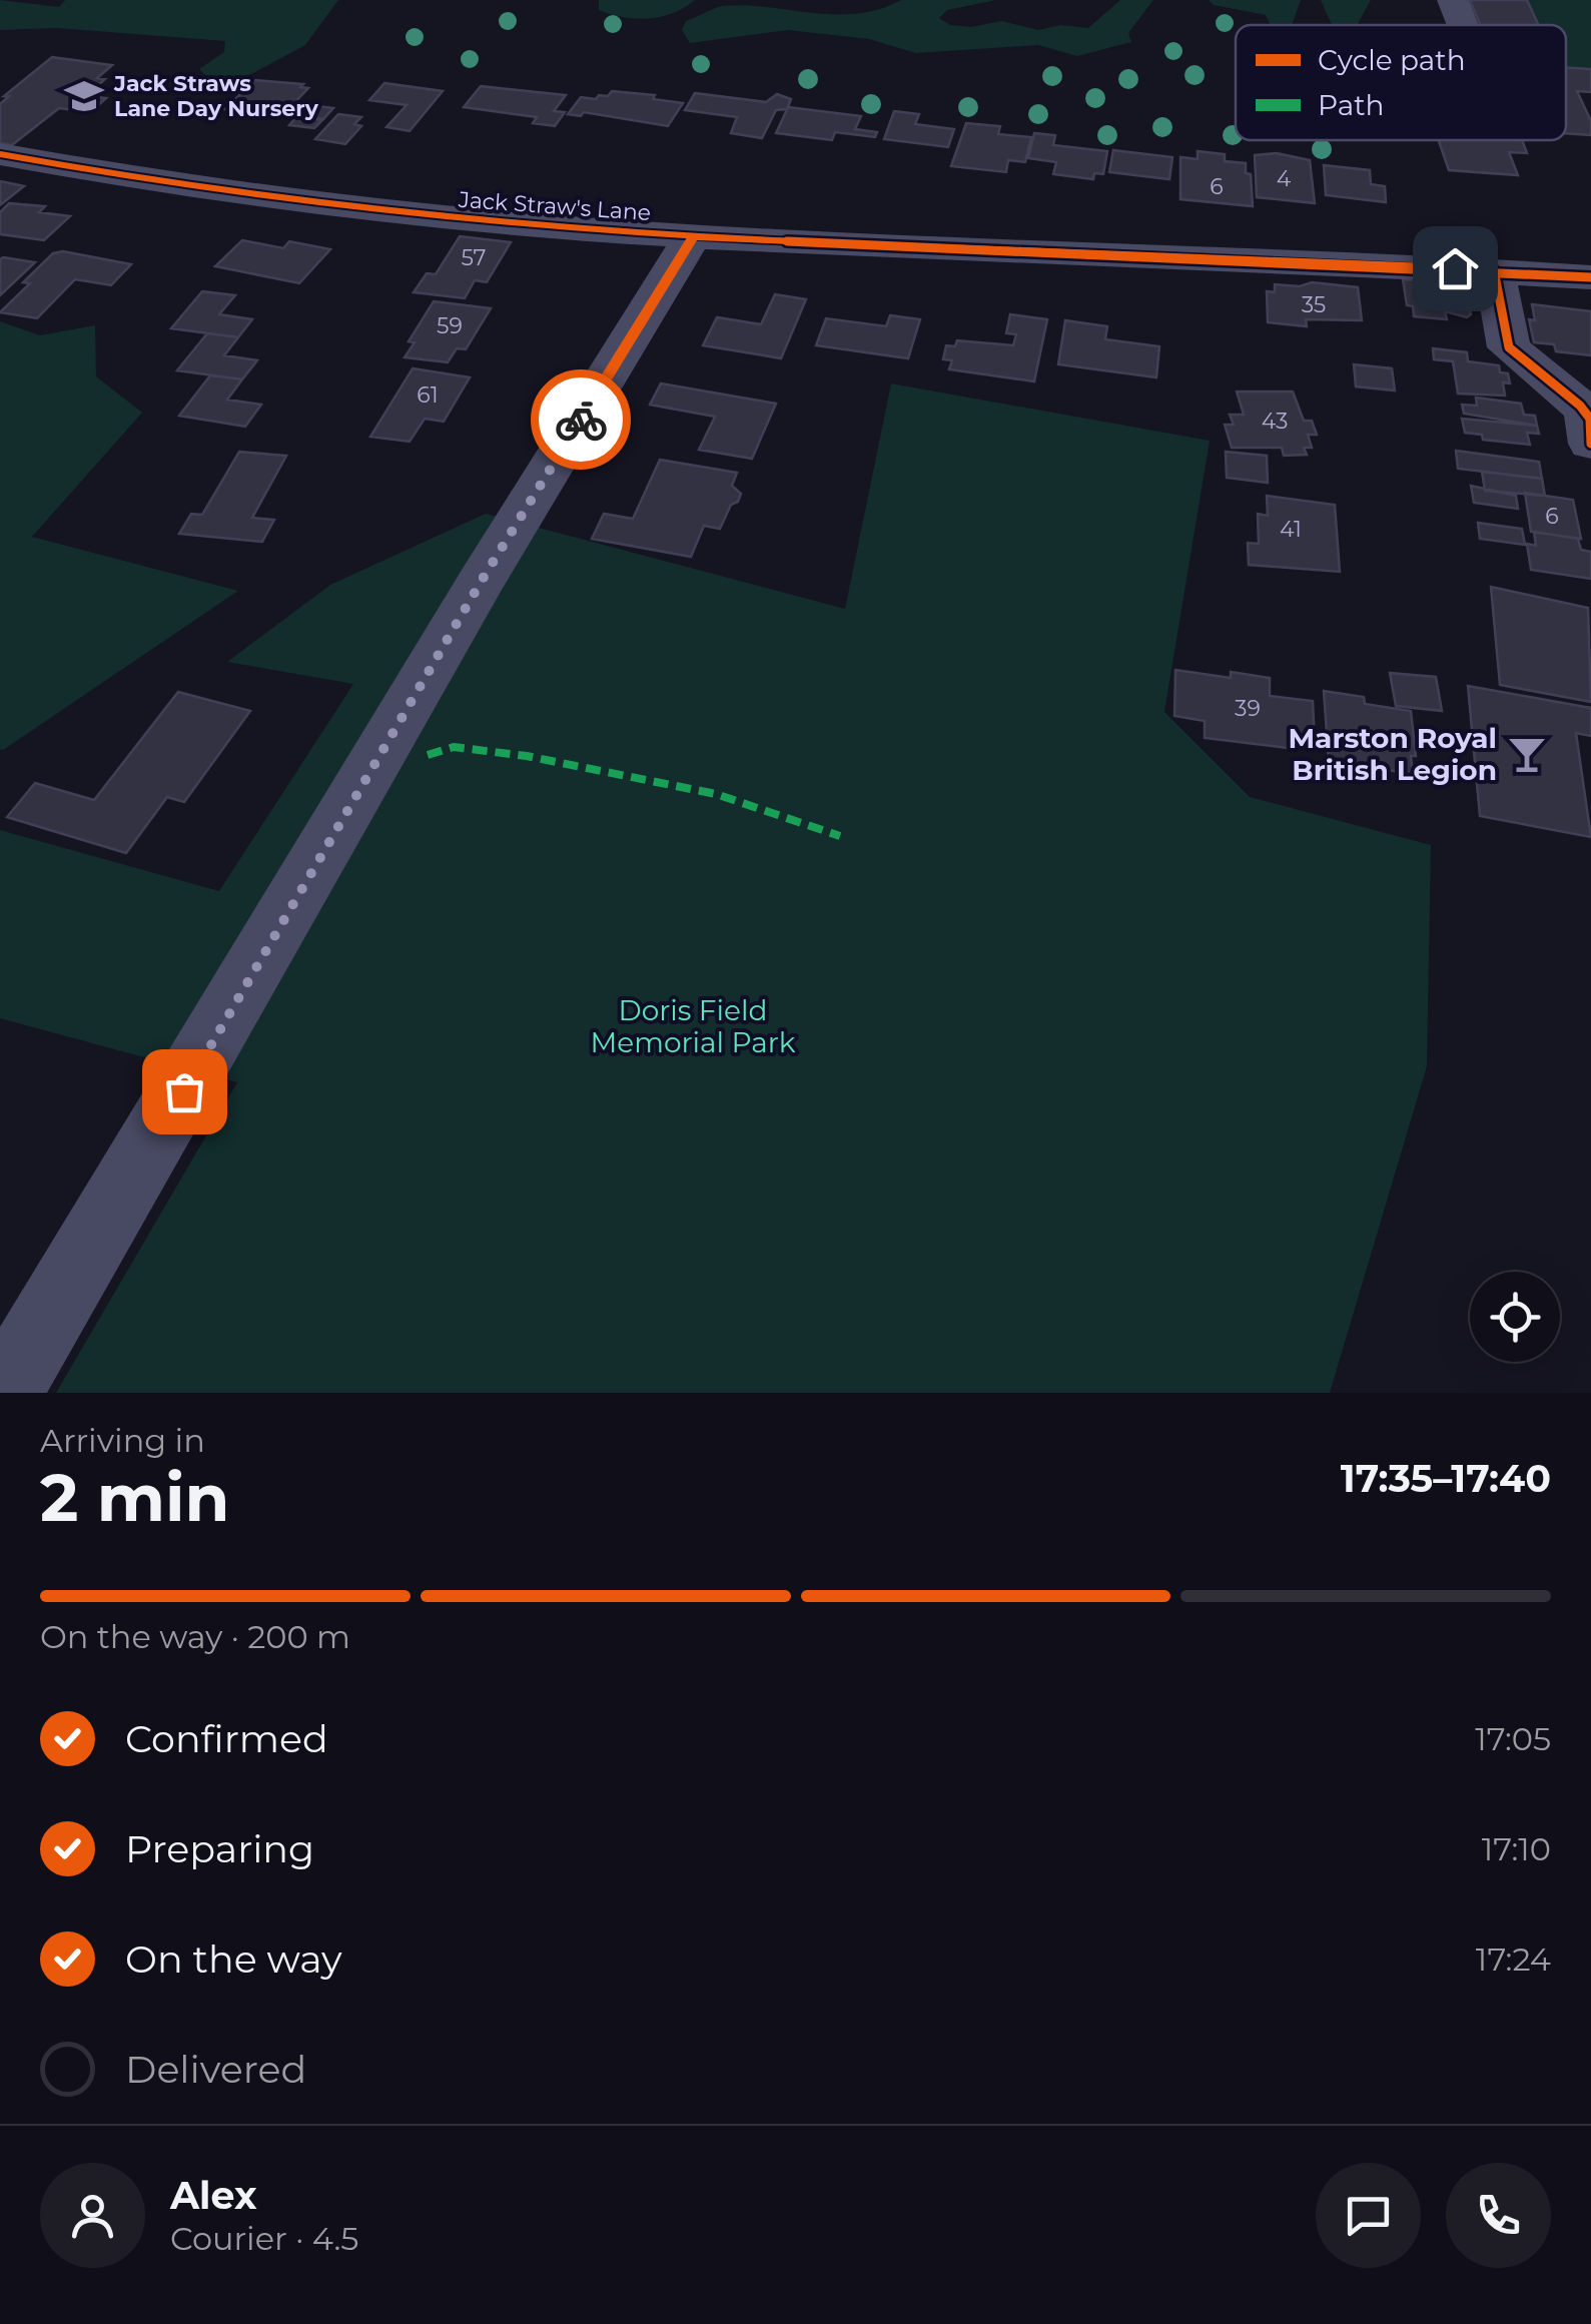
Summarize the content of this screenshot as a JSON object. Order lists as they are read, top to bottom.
{
  "streets": {
    "street": ["Jack Straw's Lane"]
  },
  "parks": ["Doris Field Memorial Park"],
  "places": {
    "school or university": ["Jack Straws Lane Day Nursery"],
    "bar": ["Marston Royal British Legion"]
  },
  "house_numbers": [
    "4",
    "6",
    "57",
    "35",
    "59",
    "61",
    "43",
    "6",
    "41",
    "39"
  ],
  "legend": ["Cycle path", "Path"],
  "page": {
    "heading": ["2 min", "Arriving in", "17:35–17:40"],
    "panel": ["Alex", "Courier · 4.5"],
    "bar": "On the way · 200 m",
    "list": [
      ["Confirmed", "17:05"],
      ["Preparing", "17:10"],
      ["On the way", "17:24"],
      "Delivered"
    ]
  }
}
